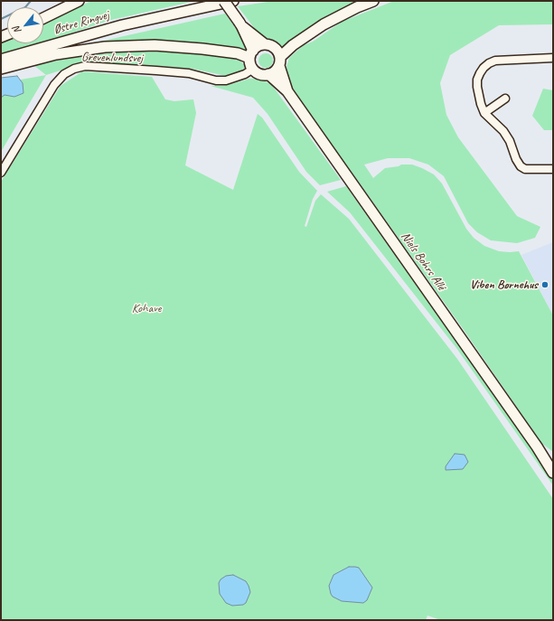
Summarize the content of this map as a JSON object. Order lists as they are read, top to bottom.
{
  "streets": {
    "street": ["Østre Ringvej", "Grevenlundsvej", "Niels Bohrs Allé"]
  },
  "crossings": [
    ["Grevenlundsvej", "Niels Bohrs Allé"]
  ],
  "parks": ["Kohave"],
  "places": ["Viben Børnehus"],
  "north": "bottom left"
}
